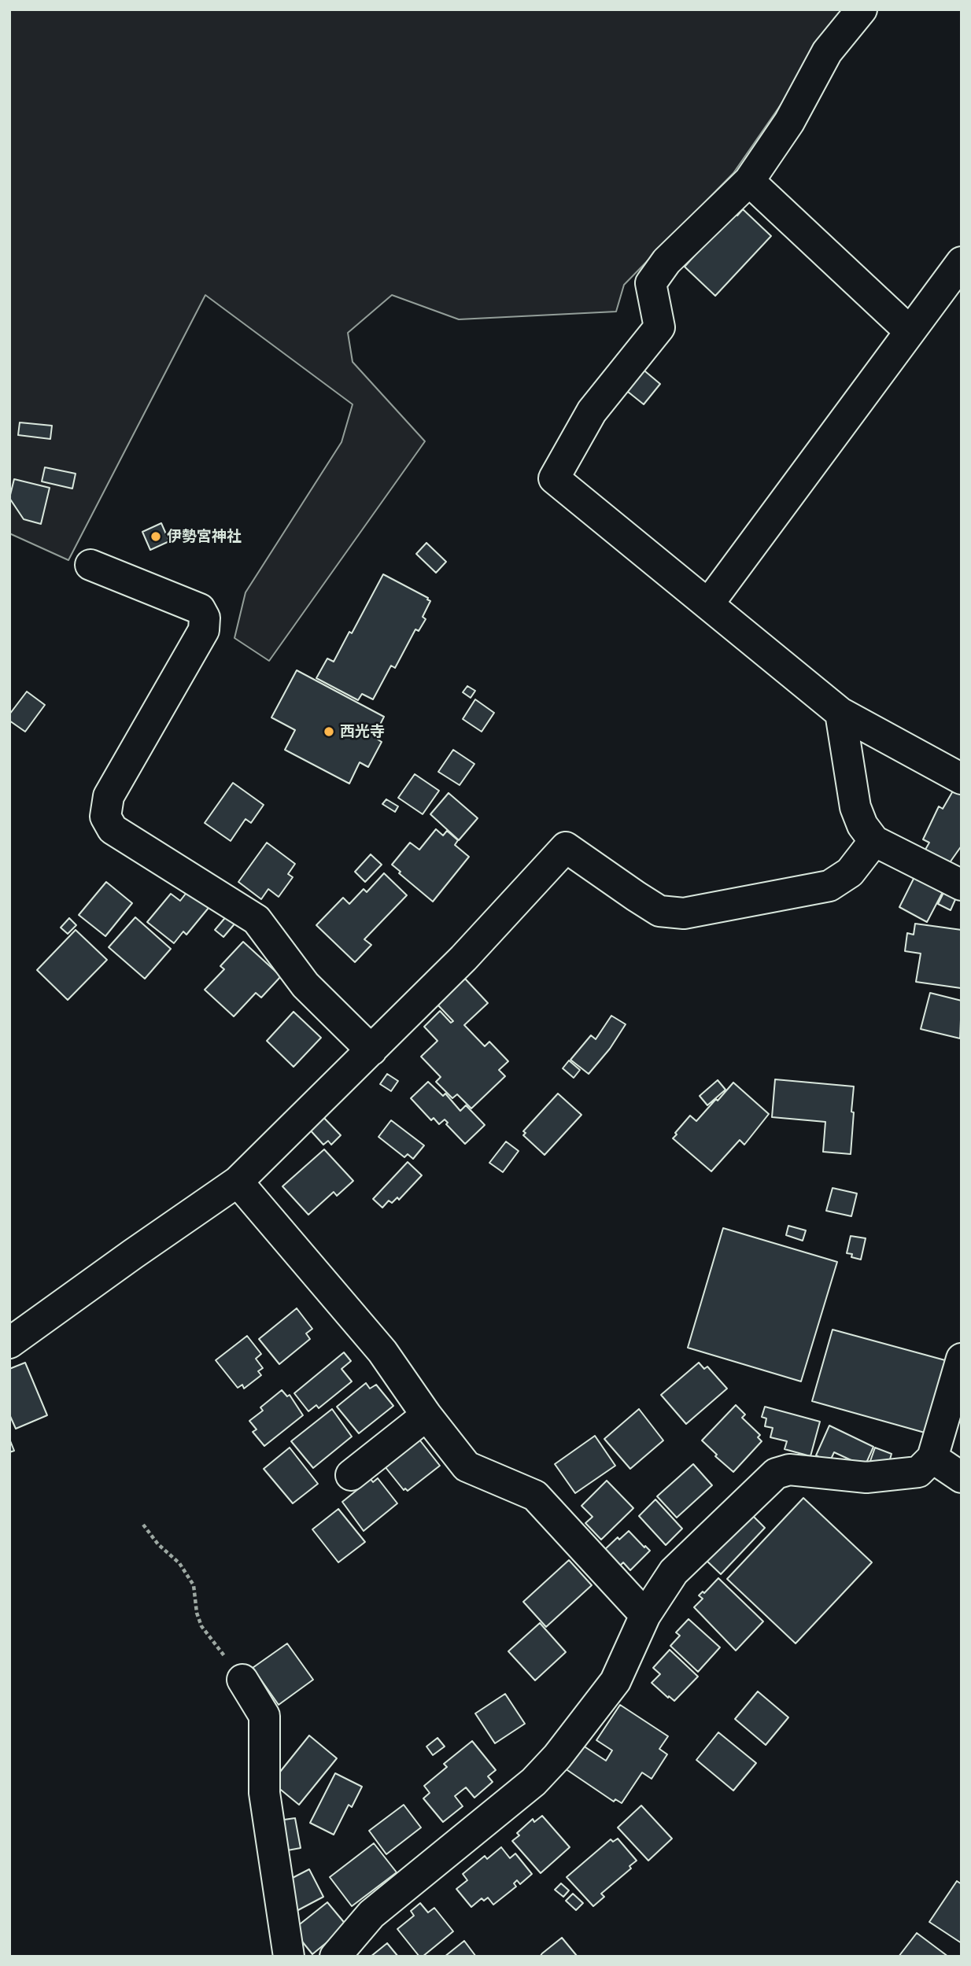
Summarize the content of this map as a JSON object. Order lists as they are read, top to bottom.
{
  "places": ["伊勢宮神社", "西光寺"]
}
